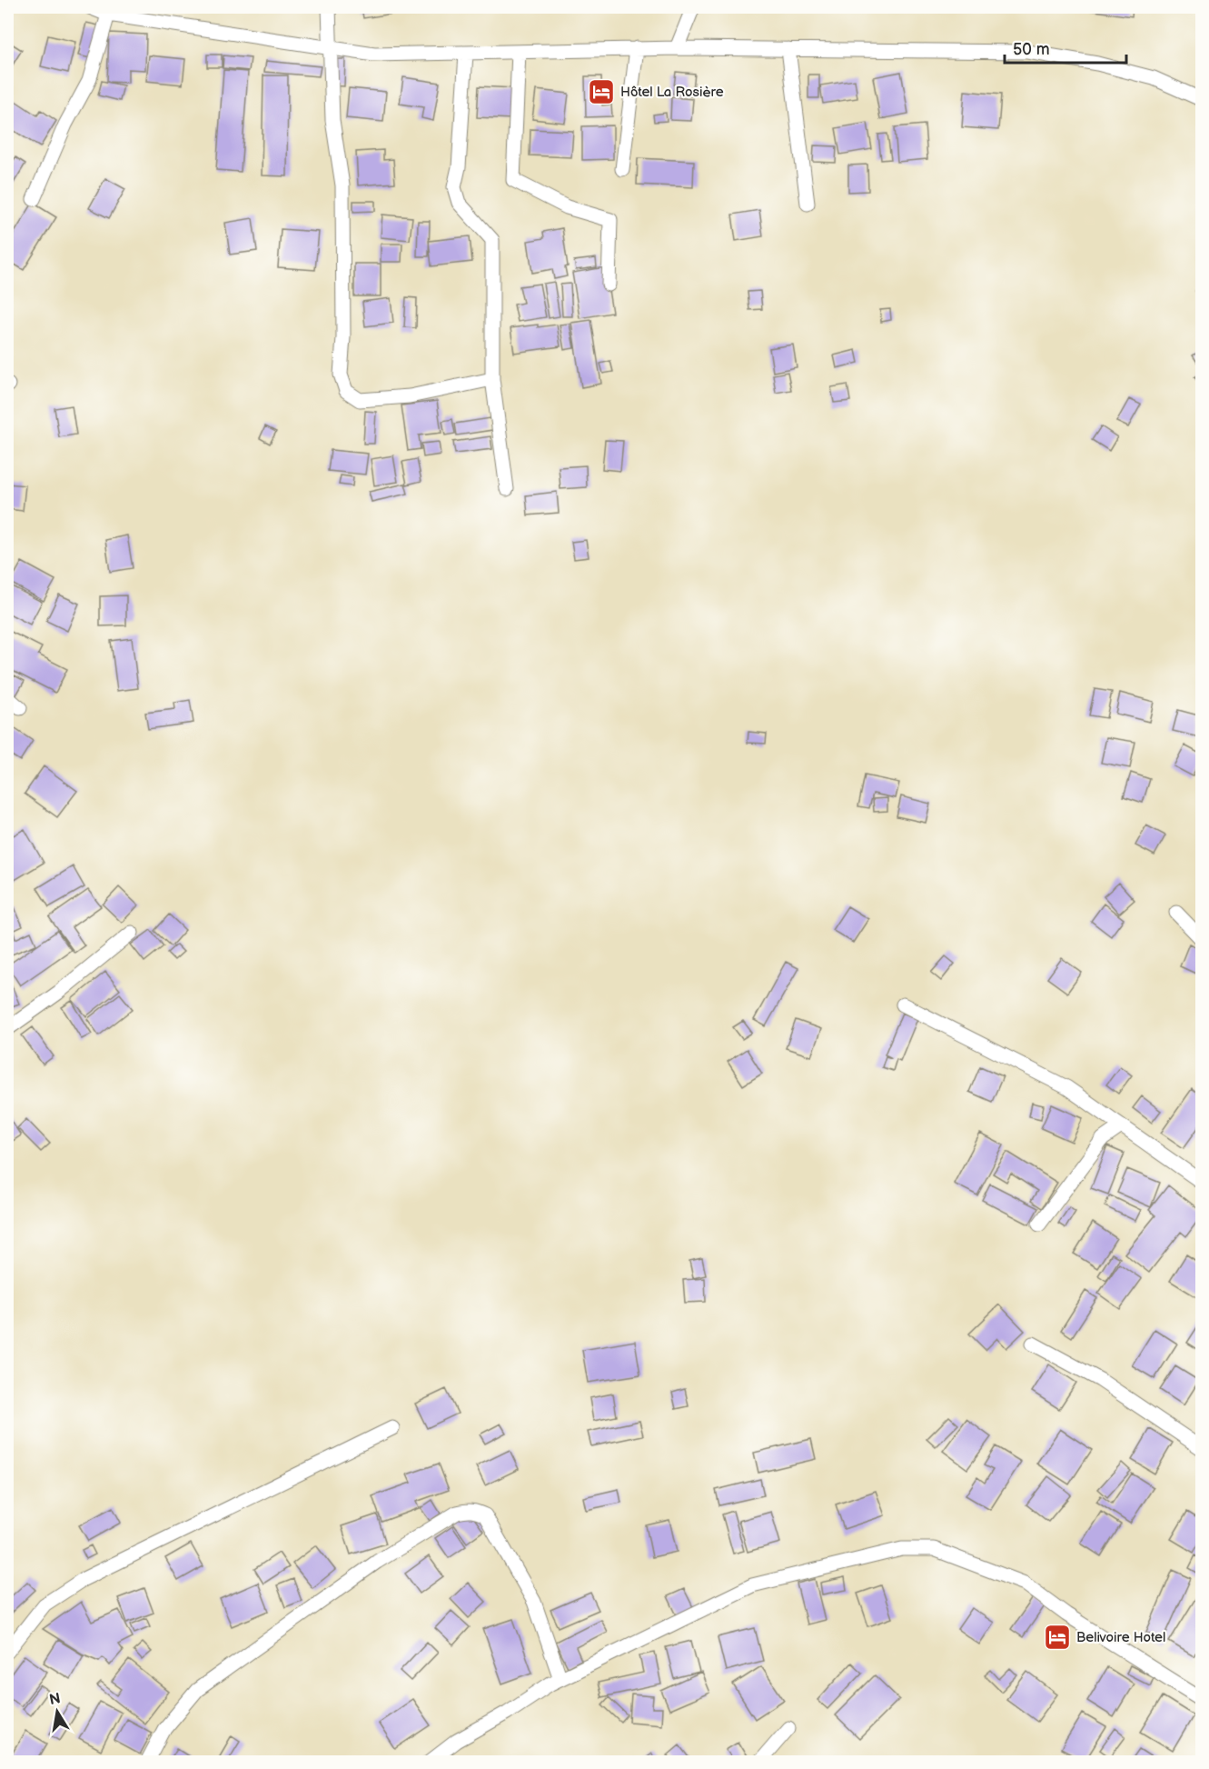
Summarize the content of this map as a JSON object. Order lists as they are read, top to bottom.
{
  "places": {
    "hotel": ["Hôtel La Rosière", "Belivoire Hotel"]
  },
  "scale_bar": "50 m",
  "north": "top"
}
